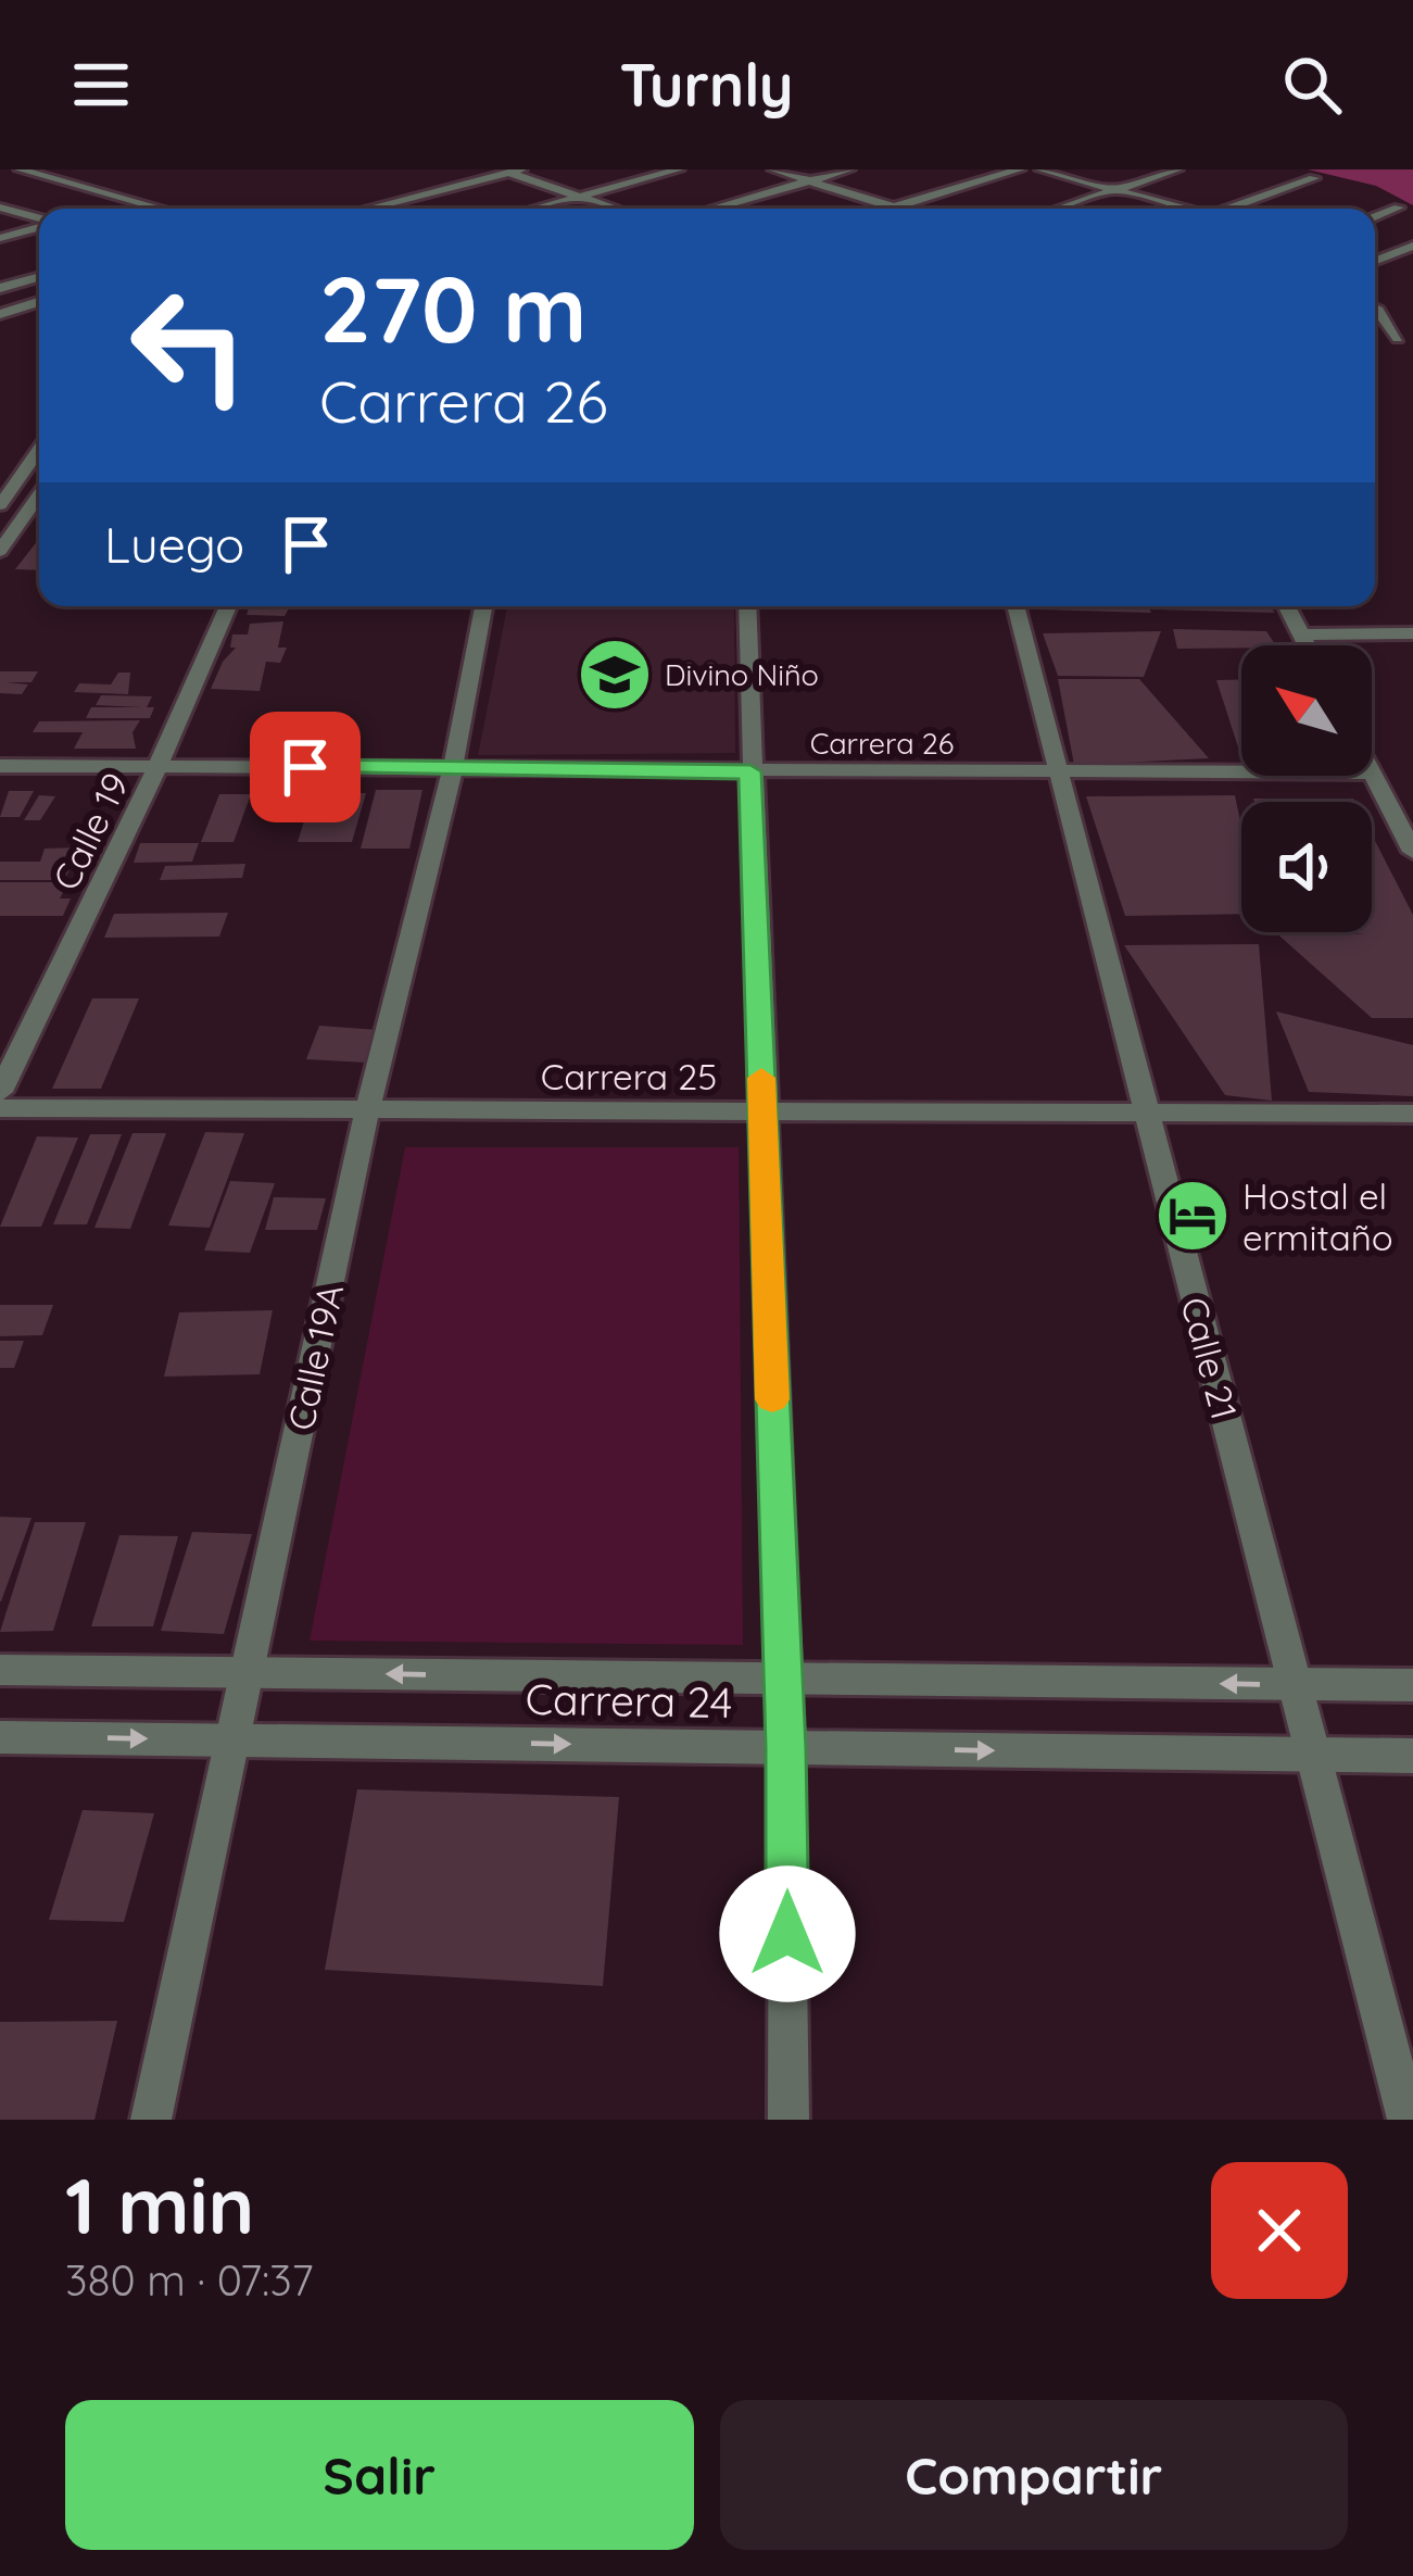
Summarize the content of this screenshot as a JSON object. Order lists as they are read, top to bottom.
{
  "streets": {
    "street": [
      "Carrera 26",
      "Calle 19",
      "Carrera 25",
      "Calle 19A",
      "Calle 21",
      "Carrera 24"
    ]
  },
  "crossings": [
    ["Carrera 26", "Calle 19"],
    ["Carrera 26", "Calle 19A"],
    ["Carrera 26", "Calle 21"],
    ["Carrera 25", "Calle 19A"],
    ["Carrera 25", "Calle 21"],
    ["Calle 19A", "Carrera 24"],
    ["Calle 21", "Carrera 24"]
  ],
  "places": {
    "school or university": ["Divino Niño"],
    "hotel": ["Hostal el ermitaño"]
  },
  "north": "top left",
  "page": {
    "header": "Turnly",
    "turn": ["270 m", "Carrera 26"],
    "then": "Luego",
    "heading": ["1 min", "380 m · 07:37"],
    "buttons": ["Salir", "Compartir"]
  }
}
